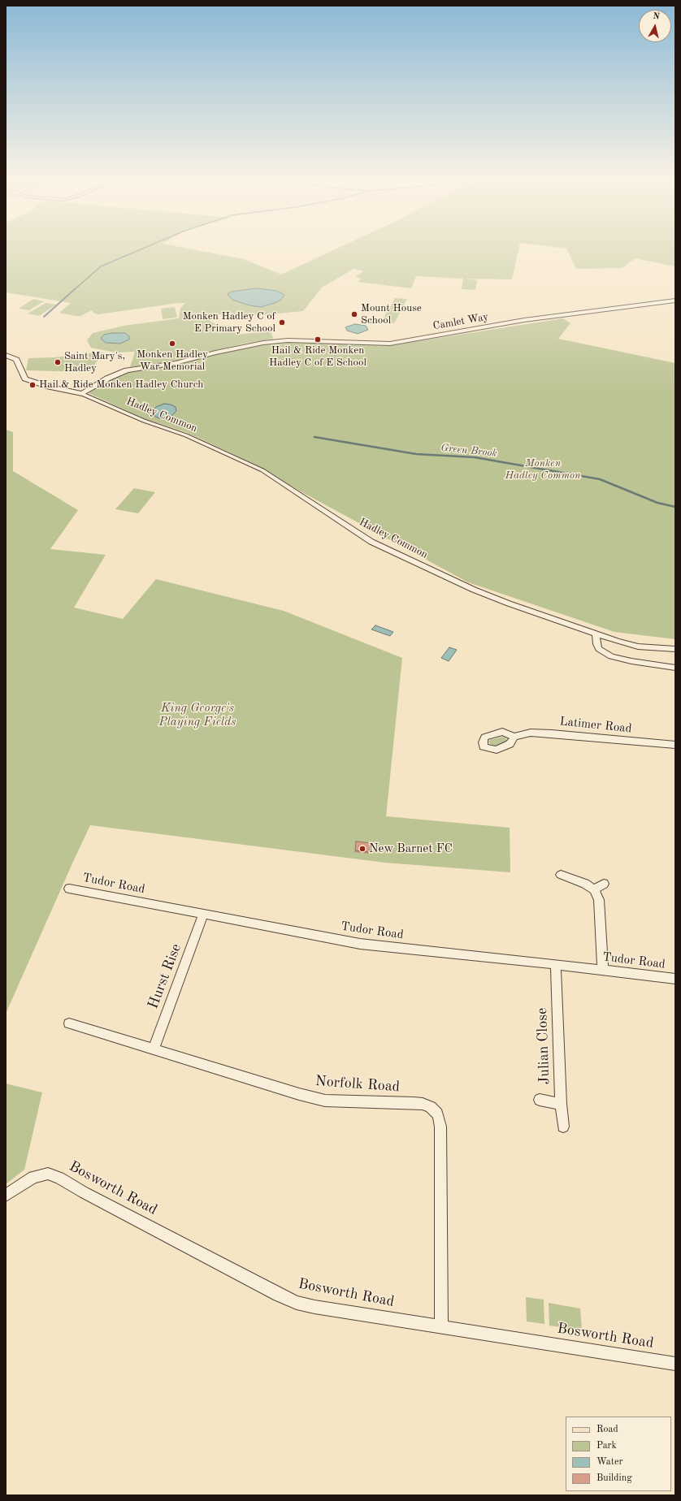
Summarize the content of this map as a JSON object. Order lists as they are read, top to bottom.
{
  "streets": {
    "street": [
      "Camlet Way",
      "Hadley Common",
      "Latimer Road",
      "Tudor Road",
      "Hurst Rise",
      "Julian Close",
      "Norfolk Road",
      "Bosworth Road"
    ]
  },
  "crossings": [
    ["Camlet Way", "Hadley Common"],
    ["Tudor Road", "Hurst Rise"],
    ["Tudor Road", "Julian Close"],
    ["Hurst Rise", "Norfolk Road"],
    ["Norfolk Road", "Bosworth Road"]
  ],
  "water": ["Green Brook"],
  "parks": ["Monken Hadley Common", "King George's Playing Fields"],
  "places": [
    "Mount House School",
    "Monken Hadley C of E Primary School",
    "Hail & Ride Monken Hadley C of E School",
    "Monken Hadley War Memorial",
    "Saint Mary's, Hadley",
    "Hail & Ride Monken Hadley Church",
    "New Barnet FC"
  ],
  "legend": [
    "Road",
    "Park",
    "Water",
    "Building"
  ],
  "north": "top"
}
